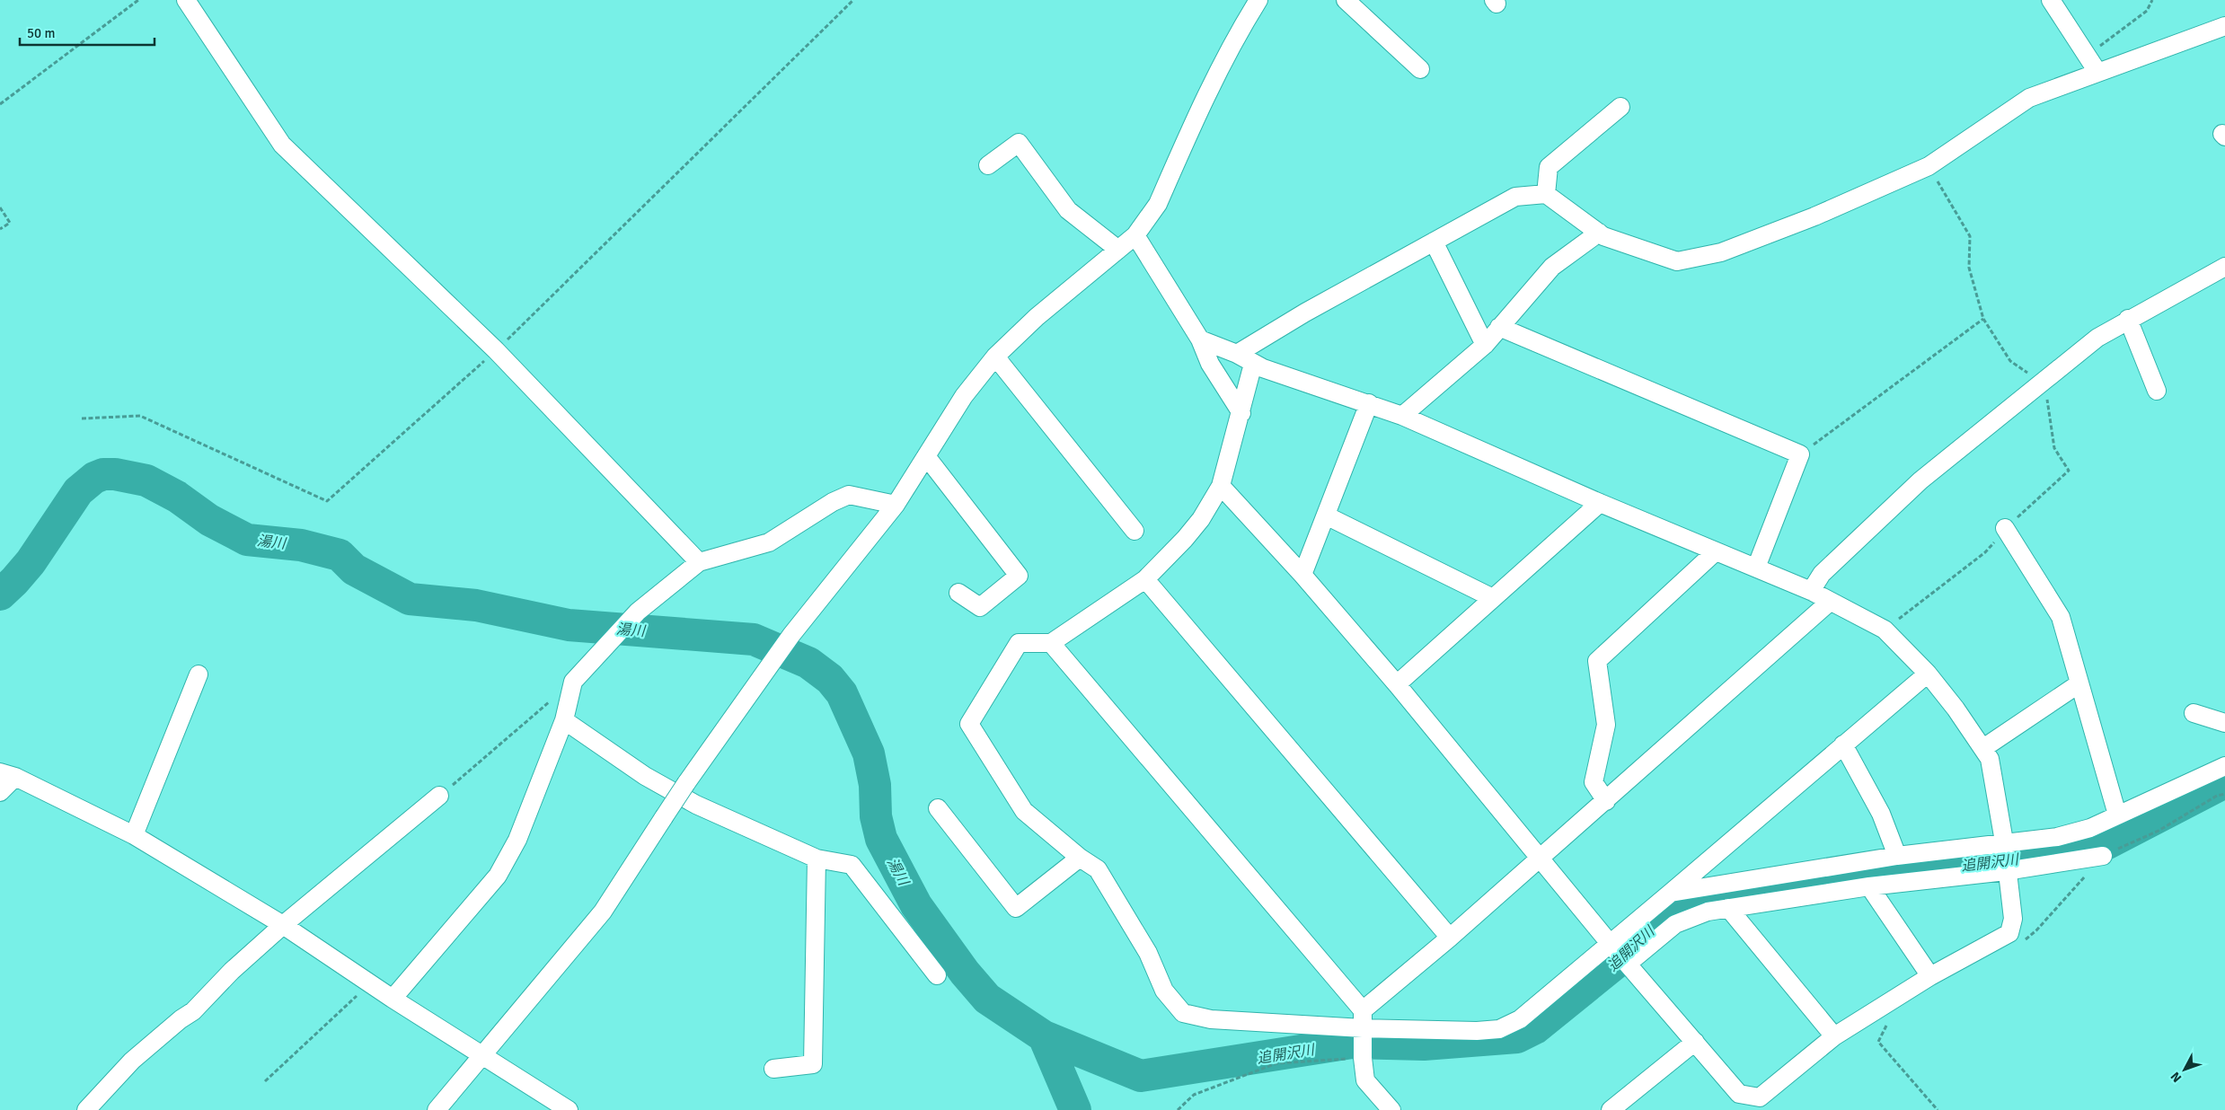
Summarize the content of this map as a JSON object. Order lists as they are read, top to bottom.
{
  "water": ["湯川", "追開沢川"],
  "scale_bar": "50 m",
  "north": "bottom left"
}
